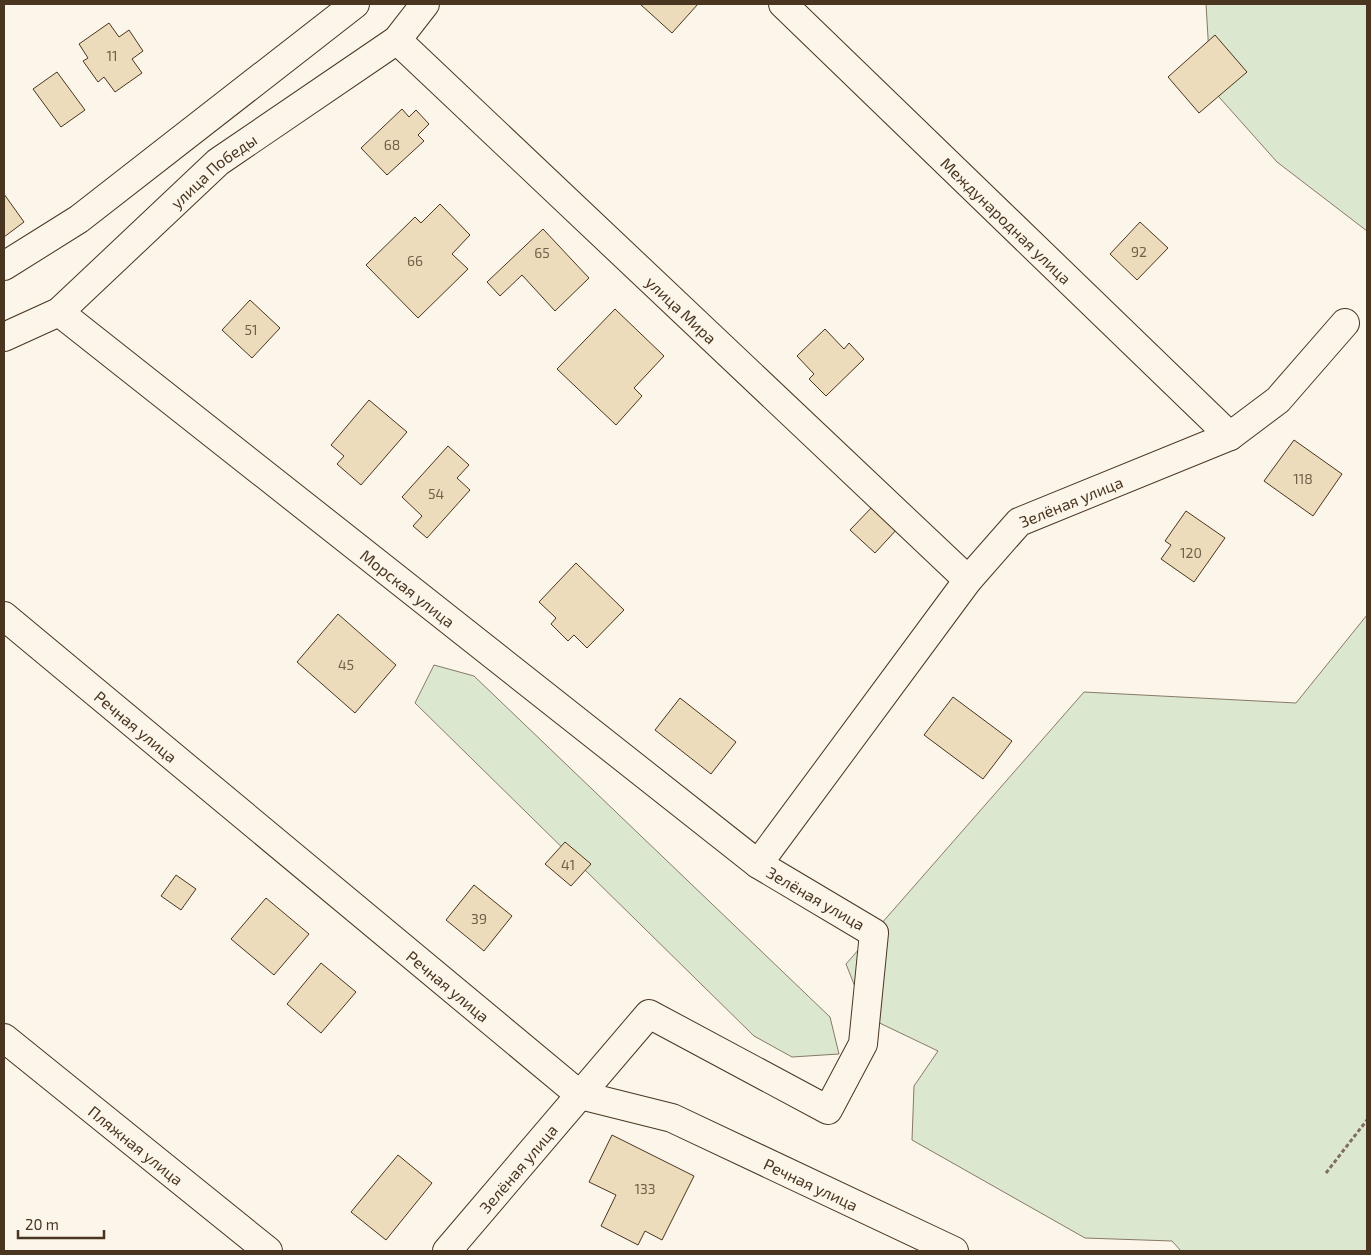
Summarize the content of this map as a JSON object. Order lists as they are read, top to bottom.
{
  "streets": {
    "street": [
      "улица Победы",
      "Международная улица",
      "улица Мира",
      "Зелёная улица",
      "Морская улица",
      "Речная улица",
      "Пляжная улица"
    ]
  },
  "crossings": [
    ["улица Победы", "улица Мира"],
    ["улица Победы", "Морская улица"],
    ["Международная улица", "Зелёная улица"],
    ["улица Мира", "Зелёная улица"],
    ["Зелёная улица", "Морская улица"],
    ["Зелёная улица", "Речная улица"]
  ],
  "house_numbers": [
    "11",
    "68",
    "92",
    "65",
    "66",
    "51",
    "118",
    "54",
    "120",
    "45",
    "41",
    "39",
    "133"
  ],
  "scale_bar": "20 m"
}
